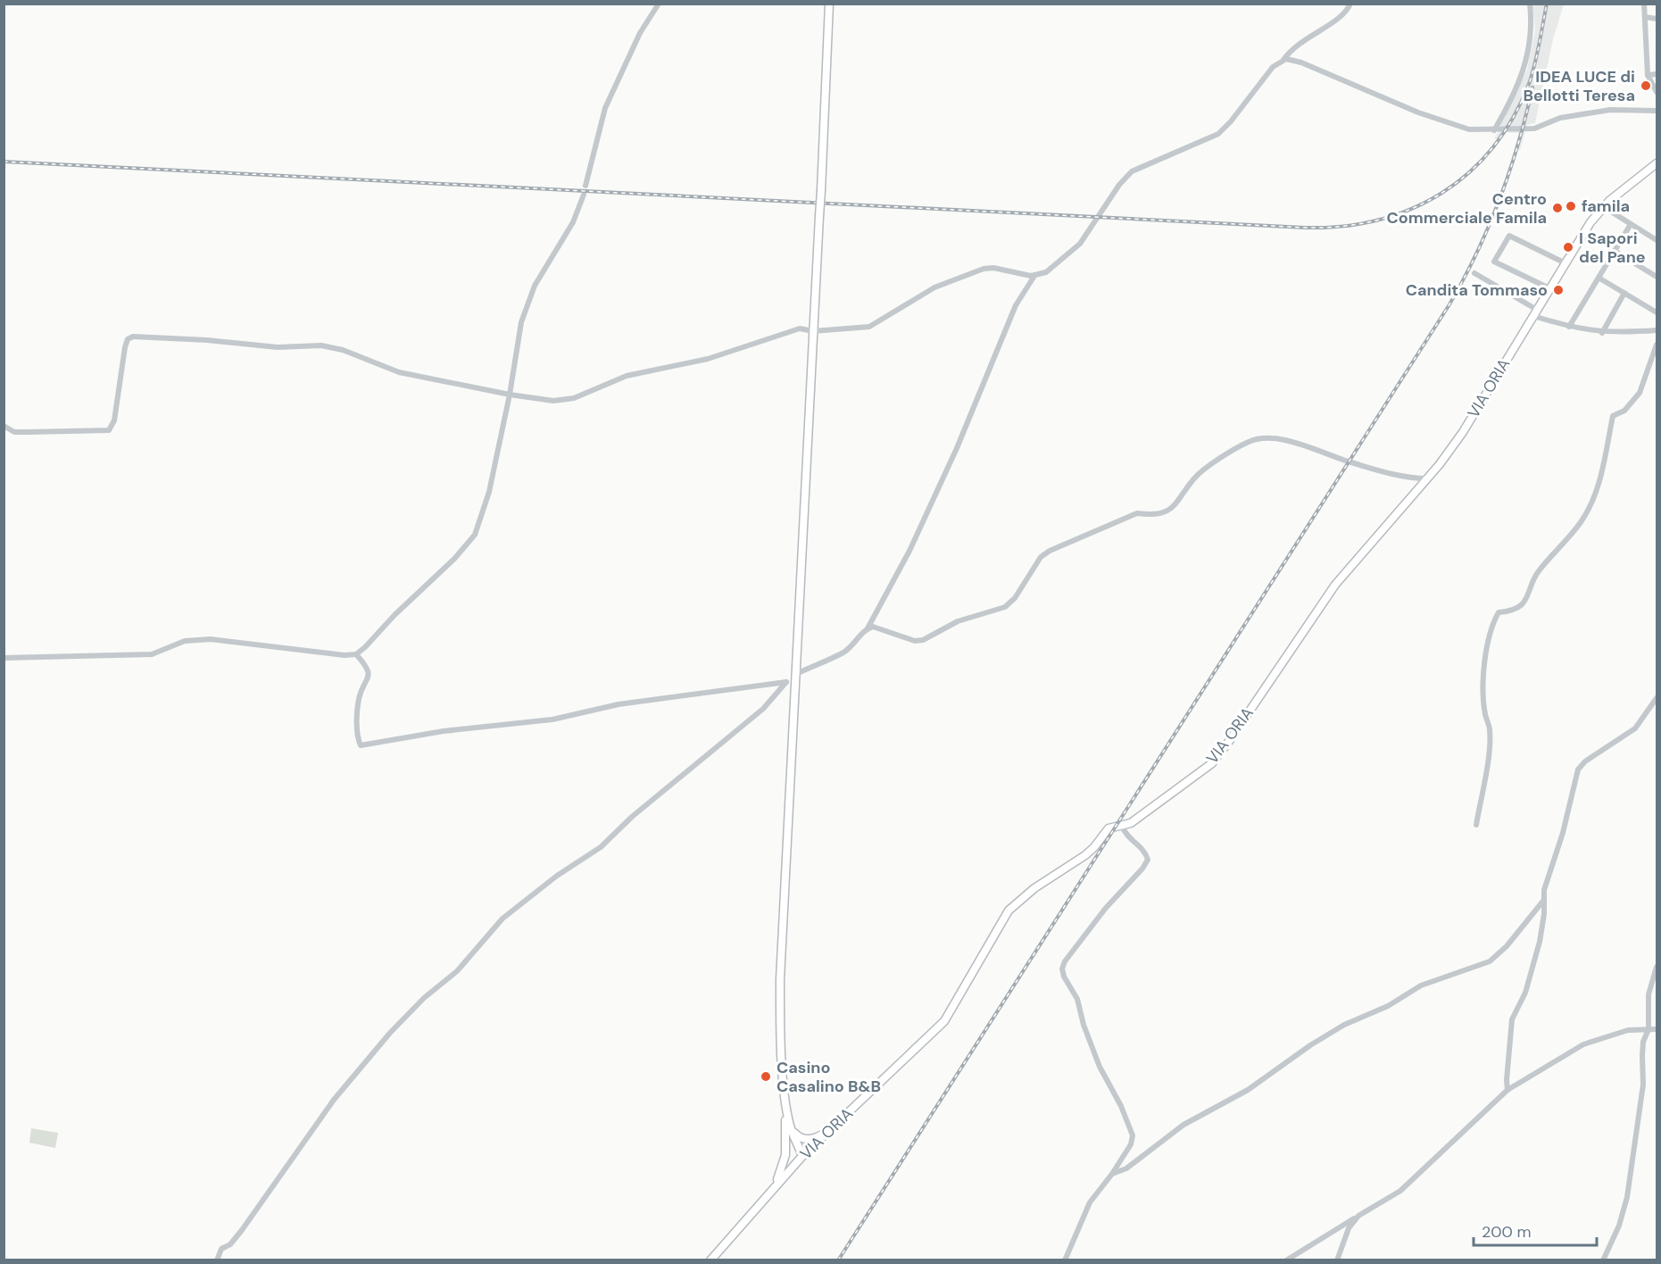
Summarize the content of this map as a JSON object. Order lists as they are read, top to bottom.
{
  "streets": {
    "main road": ["VIA ORIA"]
  },
  "places": [
    "IDEA LUCE di Bellotti Teresa",
    "famila",
    "Centro Commerciale Famila",
    "I Sapori del Pane",
    "Candita Tommaso",
    "Casino Casalino B&B"
  ],
  "scale_bar": "200 m"
}
